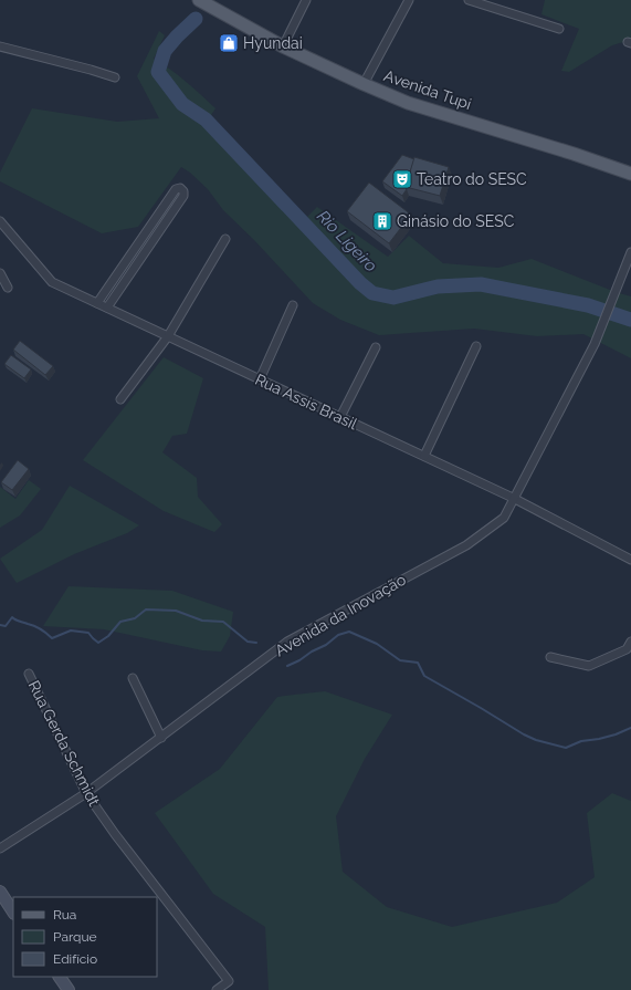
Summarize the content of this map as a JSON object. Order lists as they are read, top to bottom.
{
  "streets": {
    "main road": ["Avenida Tupi"],
    "street": ["Rua Assis Brasil", "Avenida da Inovação", "Rua Gerda Schmidt"]
  },
  "crossings": [
    ["Rua Assis Brasil", "Avenida da Inovação"],
    ["Avenida da Inovação", "Rua Gerda Schmidt"]
  ],
  "water": ["Rio Ligeiro"],
  "places": {
    "shop": ["Hyundai"],
    "theatre": ["Teatro do SESC"],
    "building": ["Ginásio do SESC"]
  },
  "legend": ["Rua", "Parque", "Edifício"]
}
